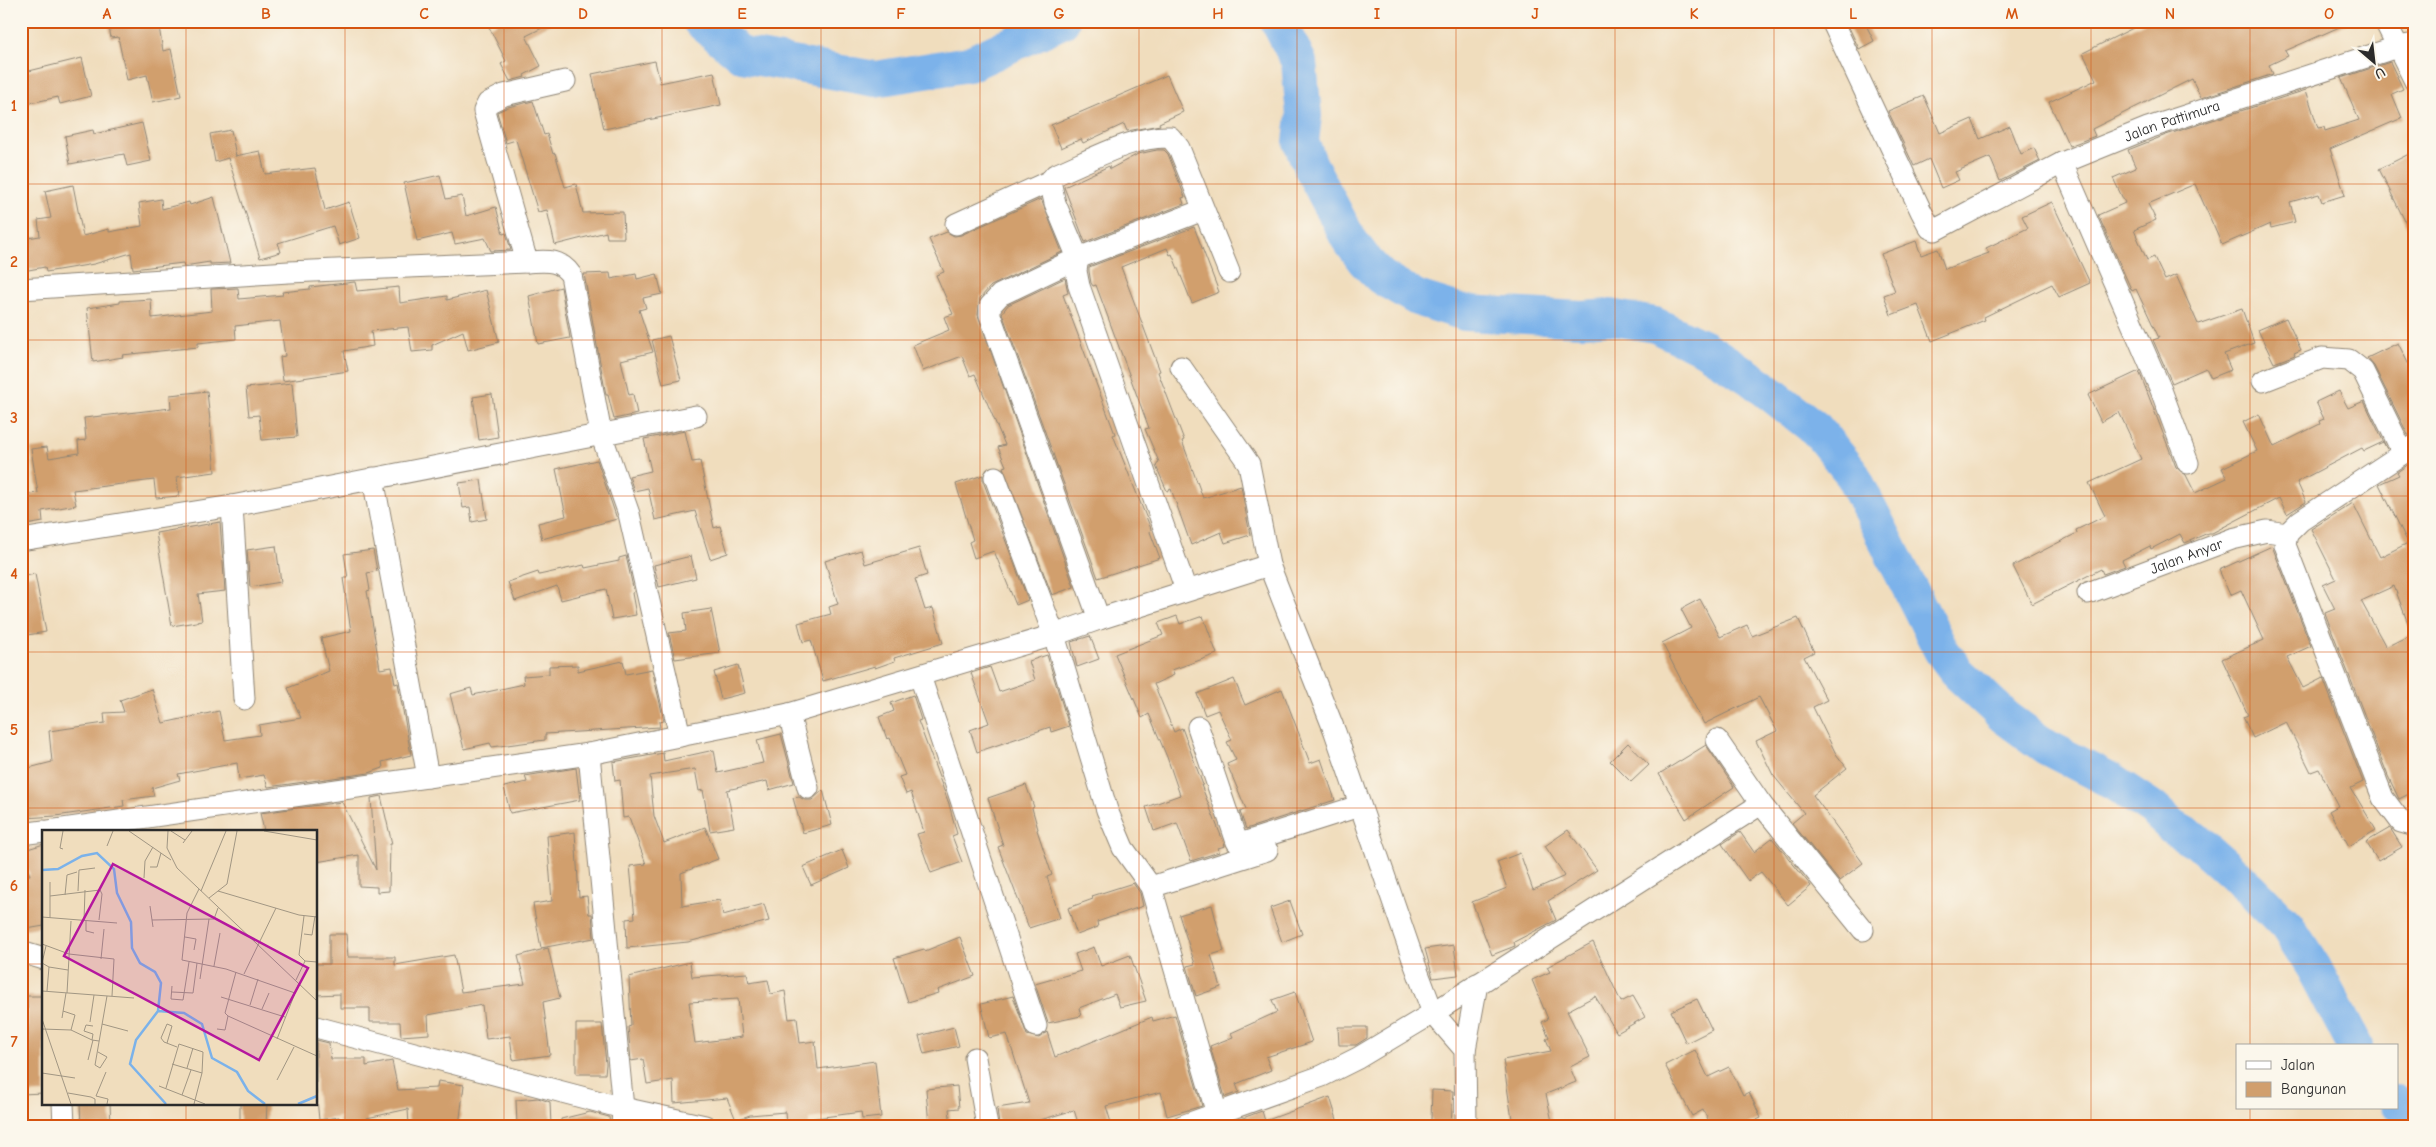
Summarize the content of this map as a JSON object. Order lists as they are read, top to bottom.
{
  "streets": {
    "street": ["Jalan Pattimura", "Jalan Anyar"]
  },
  "legend": ["Jalan", "Bangunan"],
  "north": "bottom right",
  "grid": {
    "columns": [
      "A",
      "B",
      "C",
      "D",
      "E",
      "F",
      "G",
      "H",
      "I",
      "J",
      "K",
      "L",
      "M",
      "N",
      "O"
    ],
    "rows": [
      "1",
      "2",
      "3",
      "4",
      "5",
      "6",
      "7"
    ]
  }
}
